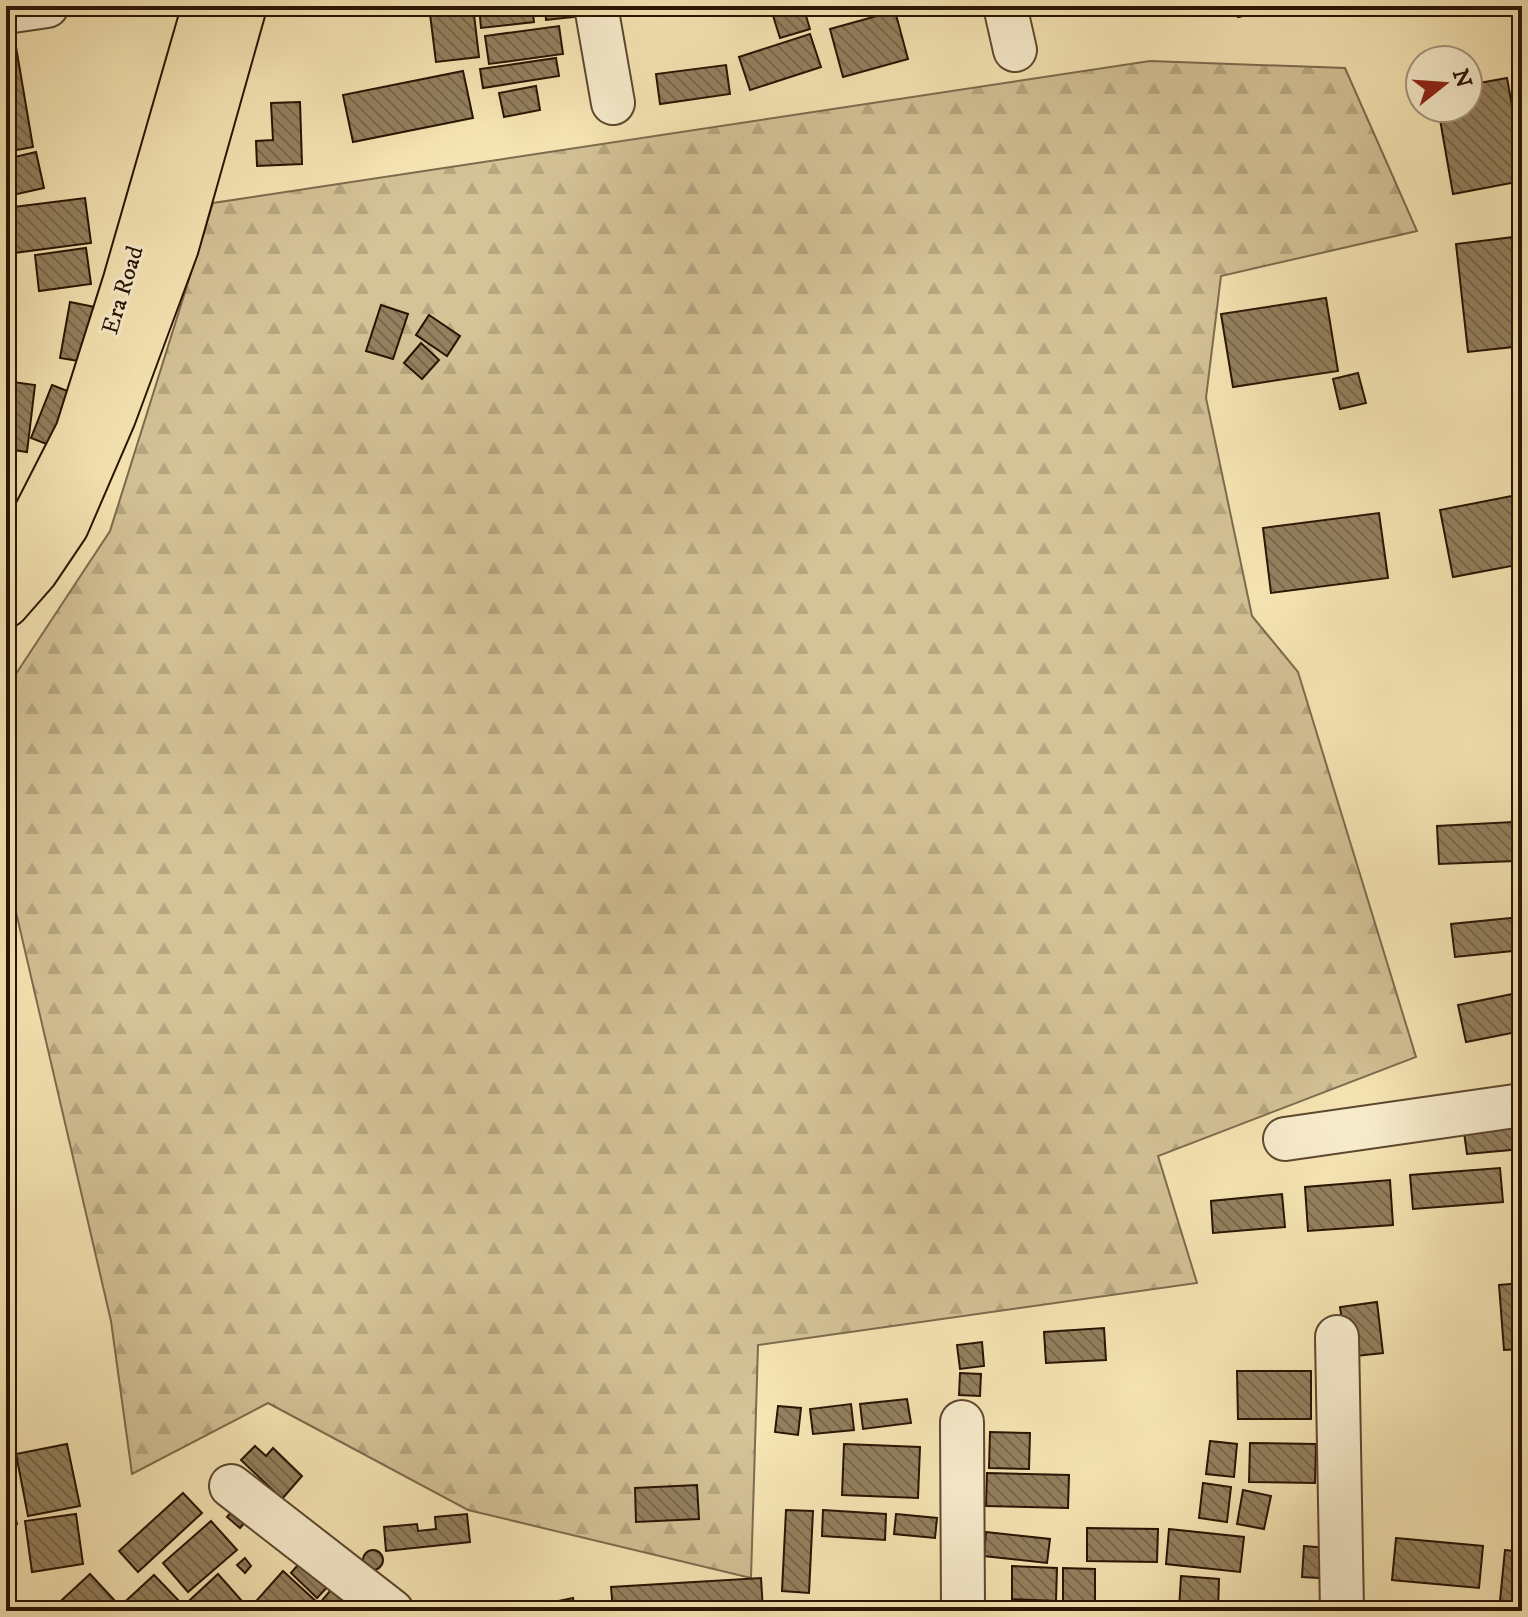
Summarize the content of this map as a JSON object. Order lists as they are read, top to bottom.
{
  "streets": {
    "main road": ["Era Road"]
  },
  "north": "right"
}
